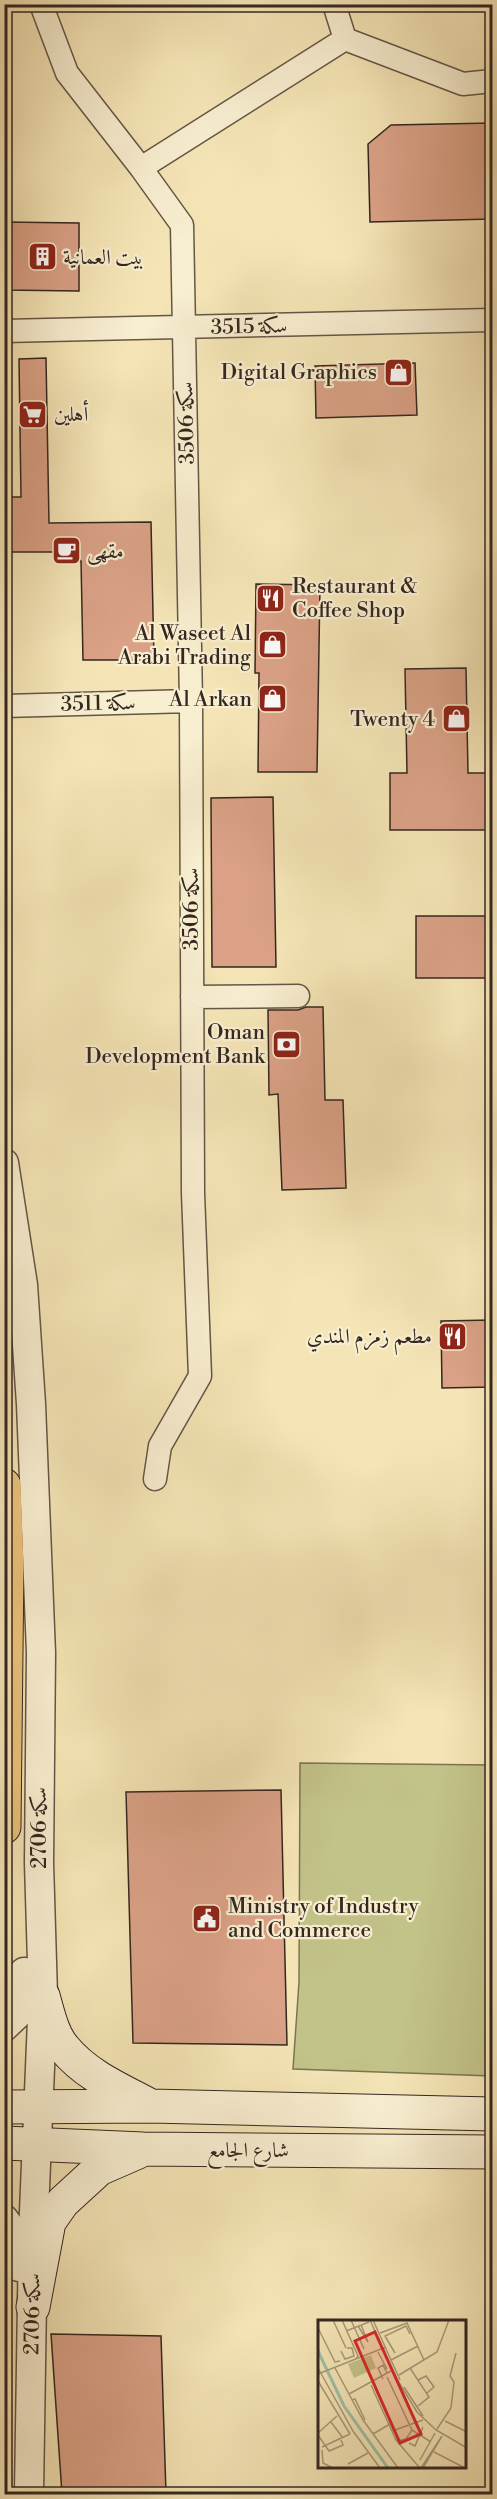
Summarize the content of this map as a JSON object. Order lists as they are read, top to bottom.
{
  "streets": {
    "main road": ["شارع الجامع"],
    "street": [
      "سكة 3515",
      "سكة 3506",
      "سكة 3511",
      "سكة 2706"
    ]
  },
  "crossings": [
    ["سكة 3515", "سكة 3506"],
    ["سكة 3506", "سكة 3511"],
    ["سكة 2706", "شارع الجامع"]
  ],
  "places": {
    "building": ["بيت العمانية"],
    "shop": [
      "Digital Graphics",
      "Al Waseet Al Arabi Trading",
      "Al Arkan",
      "Twenty 4"
    ],
    "supermarket": ["أهلين"],
    "cafe": ["مقهى"],
    "restaurant": ["Restaurant & Coffee Shop", "مطعم زمزم المندي"],
    "bank": ["Oman Development Bank"],
    "public building": ["Ministry of Industry and Commerce"]
  }
}
